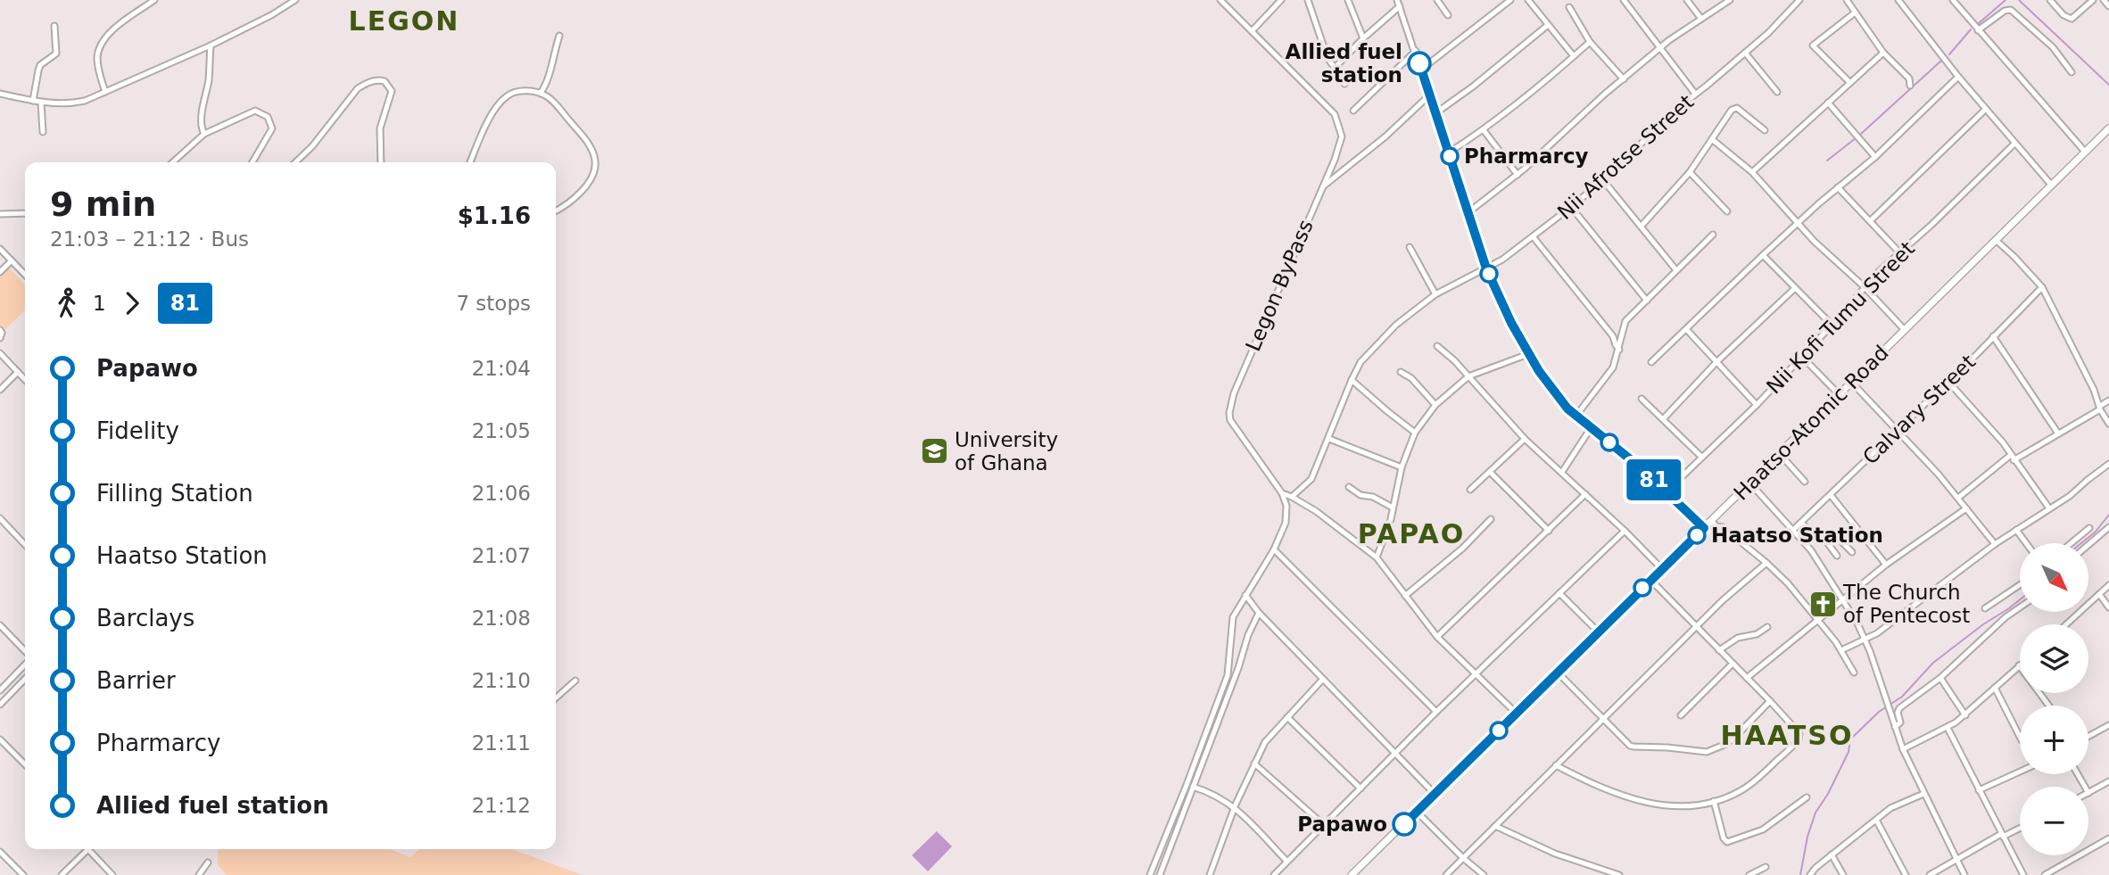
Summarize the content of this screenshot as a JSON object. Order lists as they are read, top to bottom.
{
  "streets": {
    "main road": ["Haatso-Atomic Road"],
    "street": [
      "Nii Afrotse Street",
      "Legon ByPass",
      "Nii Kofi Tumu Street",
      "Calvary Street"
    ]
  },
  "districts": ["LEGON", "PAPAO", "HAATSO"],
  "places": {
    "other": [
      "Allied fuel station",
      "Pharmarcy",
      "Haatso Station",
      "Papawo"
    ],
    "school or university": ["University of Ghana"],
    "church": ["The Church of Pentecost"]
  },
  "lines": ["bus line 81"],
  "north": "bottom right",
  "page": {
    "on_map": "81",
    "heading": ["9 min", "21:03 – 21:12 · Bus", "$1.16"],
    "legs": ["1", "81", "7 stops"],
    "list": [
      {
        "name": "Papawo",
        "value": "21:04"
      },
      {
        "name": "Fidelity",
        "value": "21:05"
      },
      {
        "name": "Filling Station",
        "value": "21:06"
      },
      {
        "name": "Haatso Station",
        "value": "21:07"
      },
      {
        "name": "Barclays",
        "value": "21:08"
      },
      {
        "name": "Barrier",
        "value": "21:10"
      },
      {
        "name": "Pharmarcy",
        "value": "21:11"
      },
      {
        "name": "Allied fuel station",
        "value": "21:12"
      }
    ],
    "map_buttons": ["+", "−"]
  }
}
